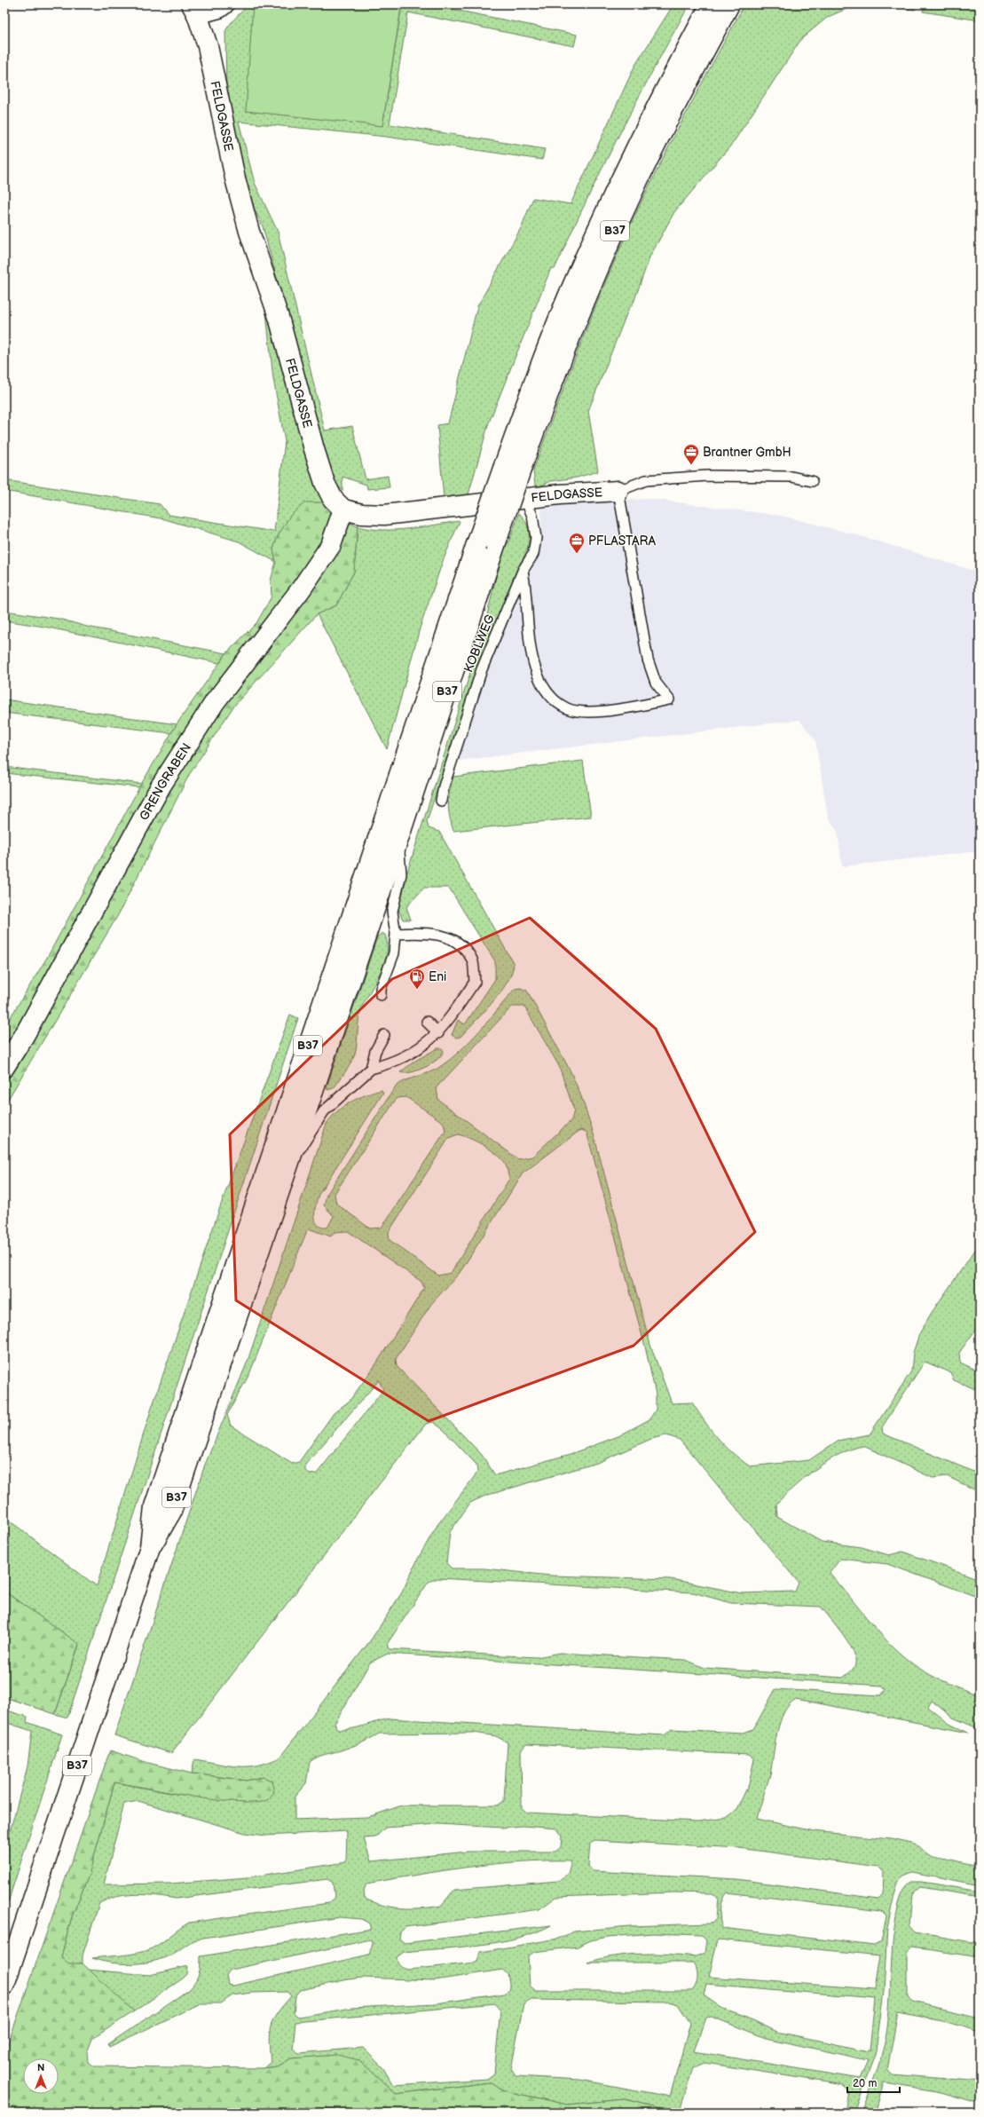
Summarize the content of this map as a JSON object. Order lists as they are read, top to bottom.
{
  "streets": {
    "main road": ["FELDGASSE", "B37", "GRENGRABEN"],
    "lane": ["KOBLWEG"]
  },
  "crossings": [
    ["FELDGASSE", "KOBLWEG"],
    ["FELDGASSE", "GRENGRABEN"]
  ],
  "places": {
    "office": ["Brantner GmbH", "PFLASTARA"],
    "fuel station": ["Eni"]
  },
  "scale_bar": "20 m",
  "north": "top"
}
